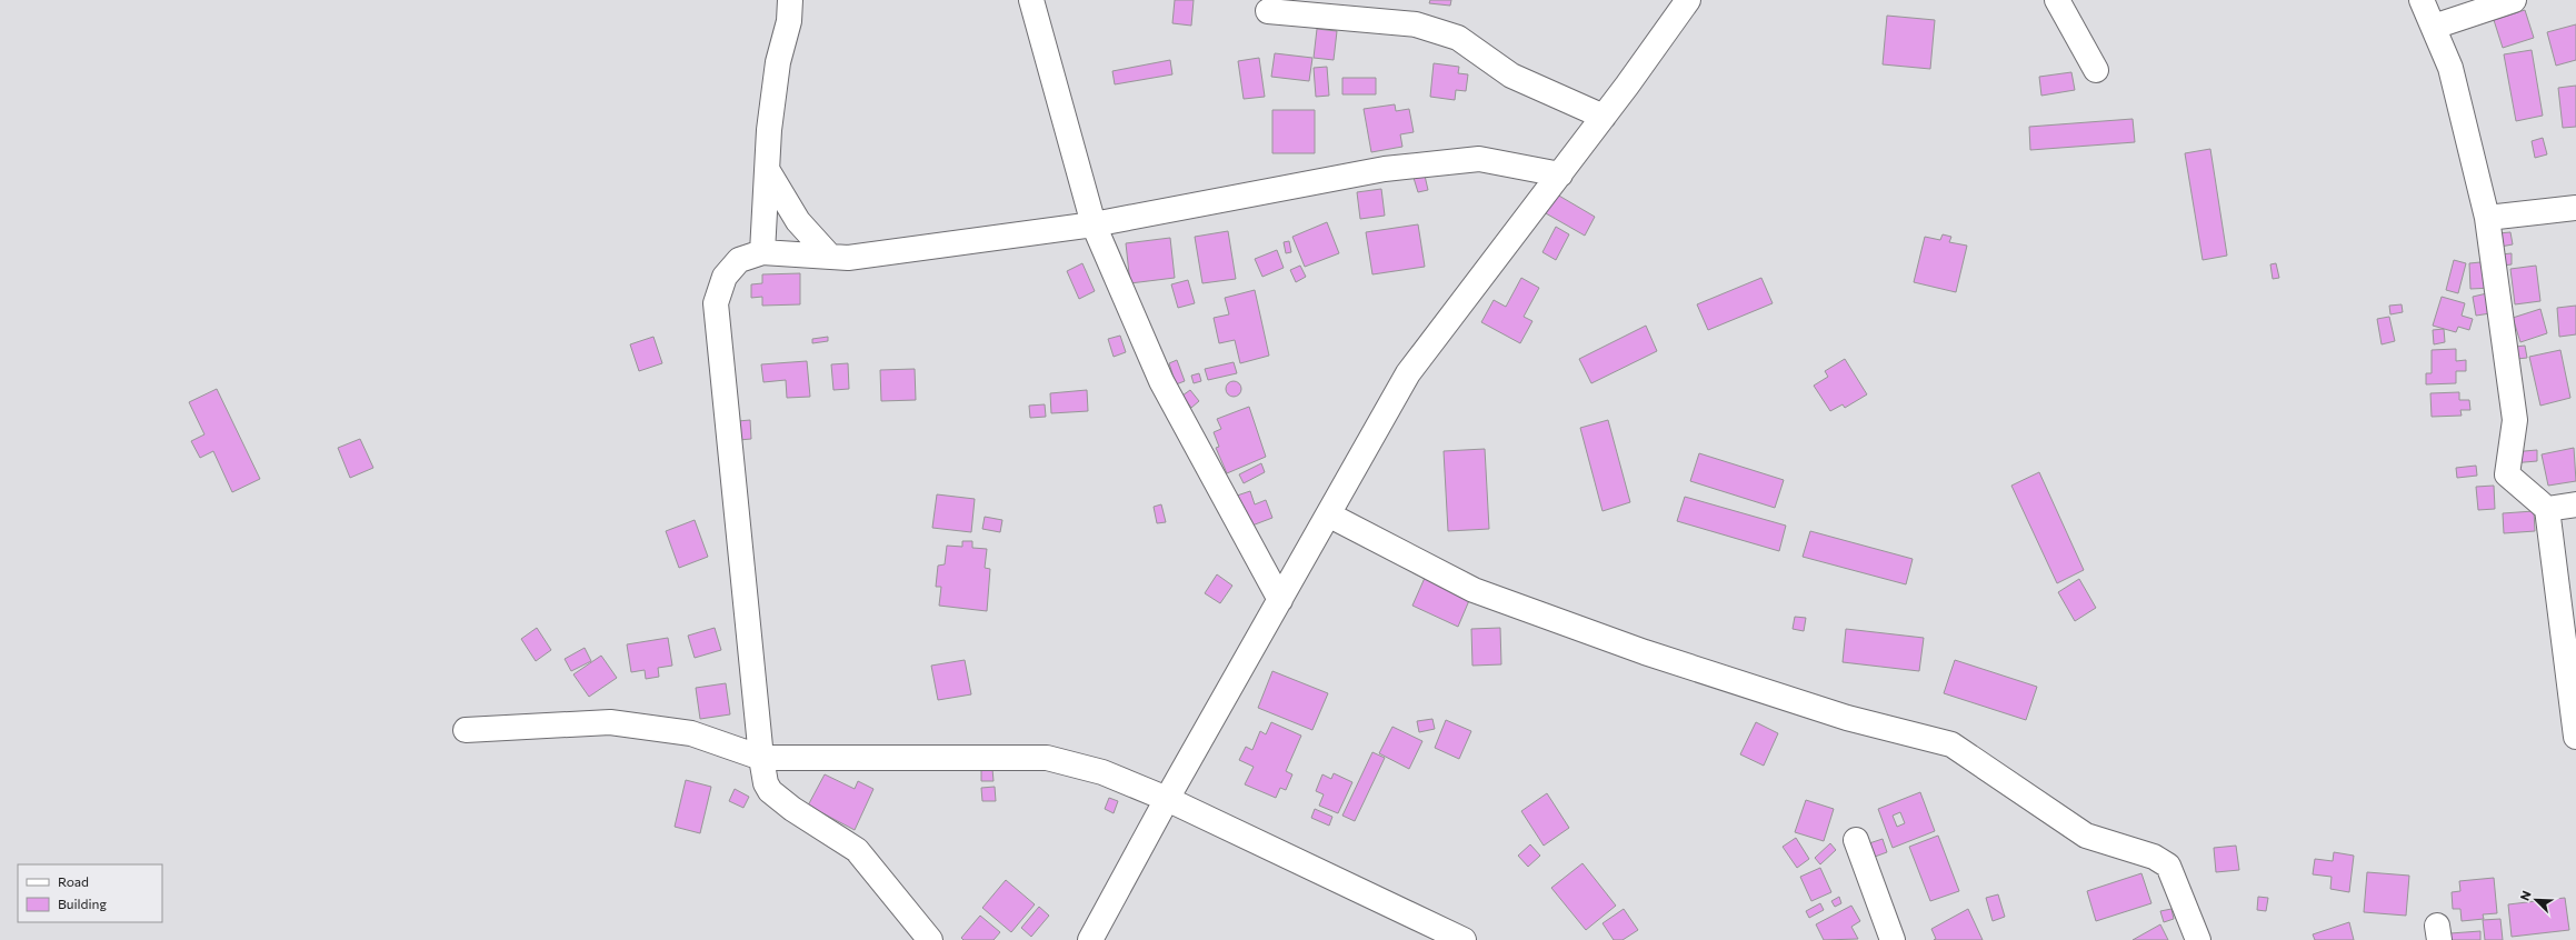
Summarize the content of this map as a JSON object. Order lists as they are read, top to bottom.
{
  "legend": ["Road", "Building"],
  "north": "top left"
}
